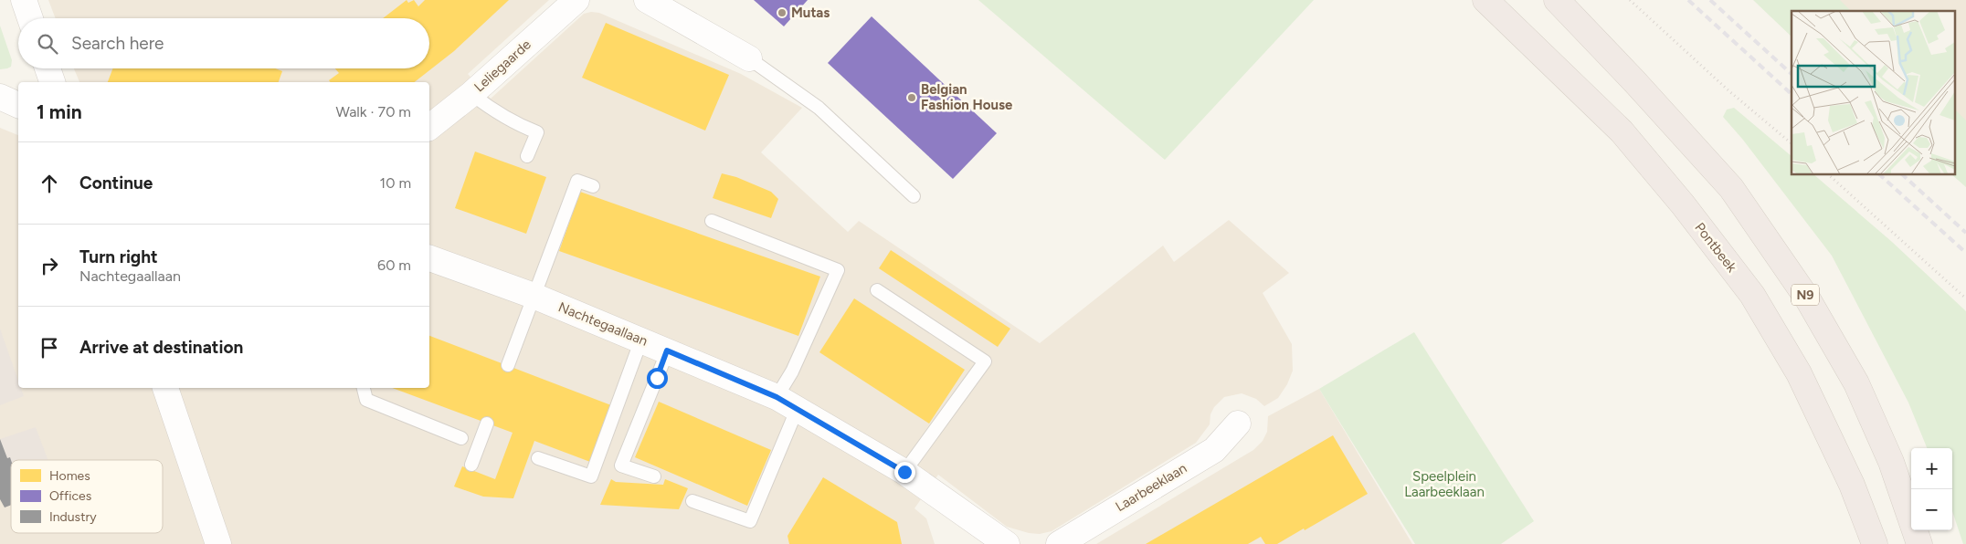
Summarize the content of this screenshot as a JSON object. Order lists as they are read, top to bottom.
{
  "streets": {
    "highway": ["Pontbeek", "N9"],
    "street": ["Leliegaarde", "Nachtegaallaan", "Laarbeeklaan"]
  },
  "parks": ["Speelplein Laarbeeklaan"],
  "places": ["Mutas", "Belgian Fashion House"],
  "legend": ["Homes", "Offices", "Industry"],
  "page": {
    "search": "Search here",
    "heading": ["1 min", "Walk · 70 m"],
    "list": [
      ["Continue", "10 m"],
      ["Turn right", "Nachtegaallaan", "60 m"],
      "Arrive at destination"
    ],
    "map_buttons": ["+", "−"]
  }
}
